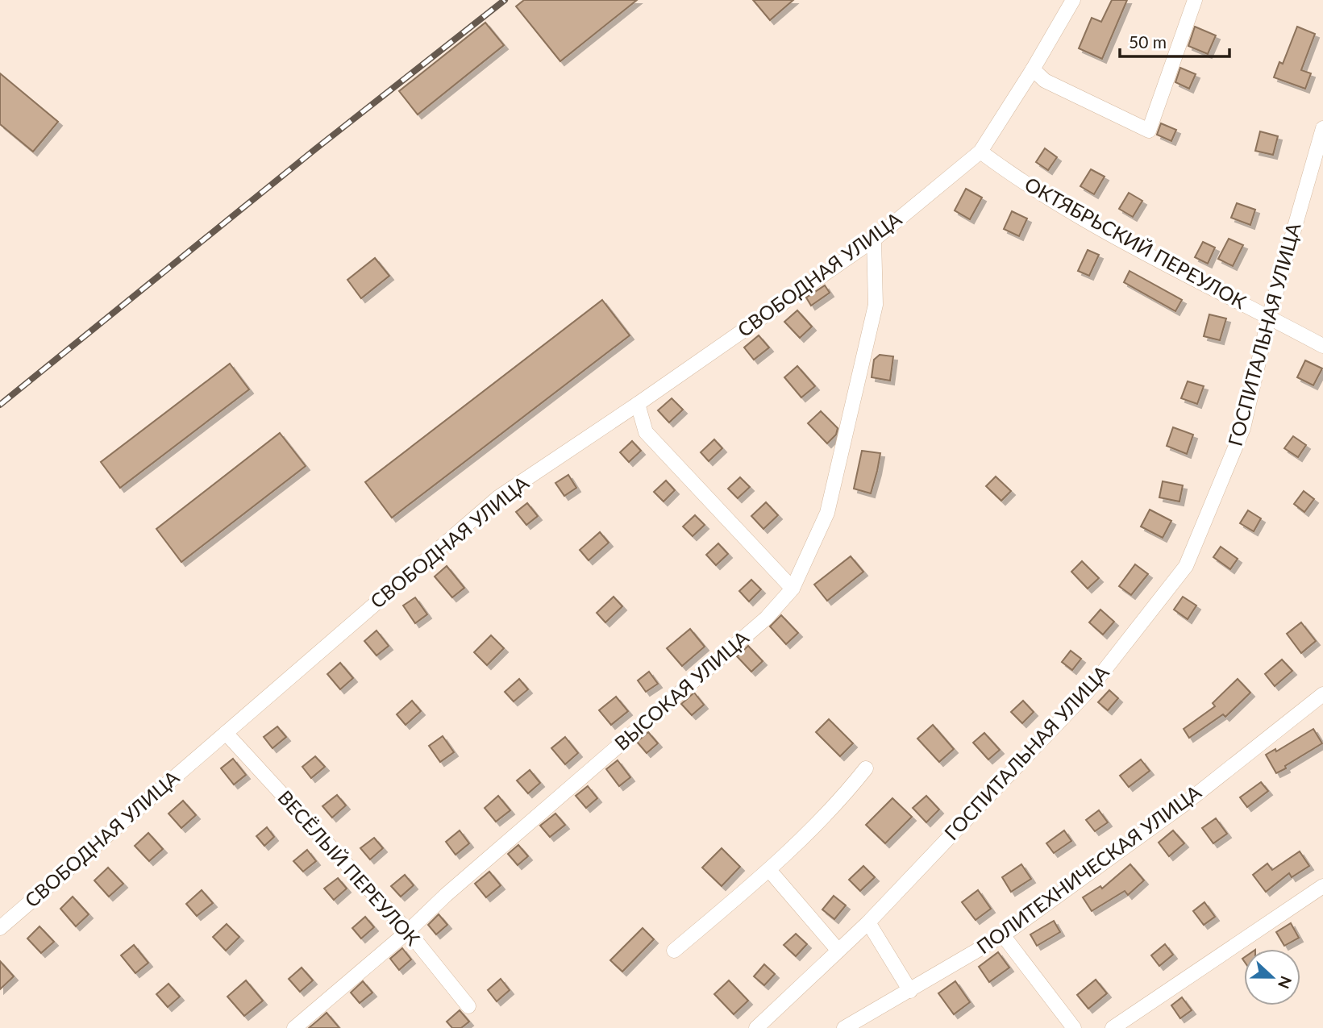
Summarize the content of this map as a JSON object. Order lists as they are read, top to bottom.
{
  "streets": {
    "street": [
      "ОКТЯБРЬСКИЙ ПЕРЕУЛОК",
      "СВОБОДНАЯ УЛИЦА",
      "ГОСПИТАЛЬНАЯ УЛИЦА",
      "ВЫСОКАЯ УЛИЦА",
      "ВЕСЁЛЫЙ ПЕРЕУЛОК",
      "ПОЛИТЕХНИЧЕСКАЯ УЛИЦА"
    ]
  },
  "crossings": [
    ["ОКТЯБРЬСКИЙ ПЕРЕУЛОК", "СВОБОДНАЯ УЛИЦА"],
    ["ОКТЯБРЬСКИЙ ПЕРЕУЛОК", "ГОСПИТАЛЬНАЯ УЛИЦА"],
    ["СВОБОДНАЯ УЛИЦА", "ВЫСОКАЯ УЛИЦА"],
    ["СВОБОДНАЯ УЛИЦА", "ВЕСЁЛЫЙ ПЕРЕУЛОК"],
    ["ВЫСОКАЯ УЛИЦА", "ВЕСЁЛЫЙ ПЕРЕУЛОК"]
  ],
  "scale_bar": "50 m",
  "north": "right"
}
